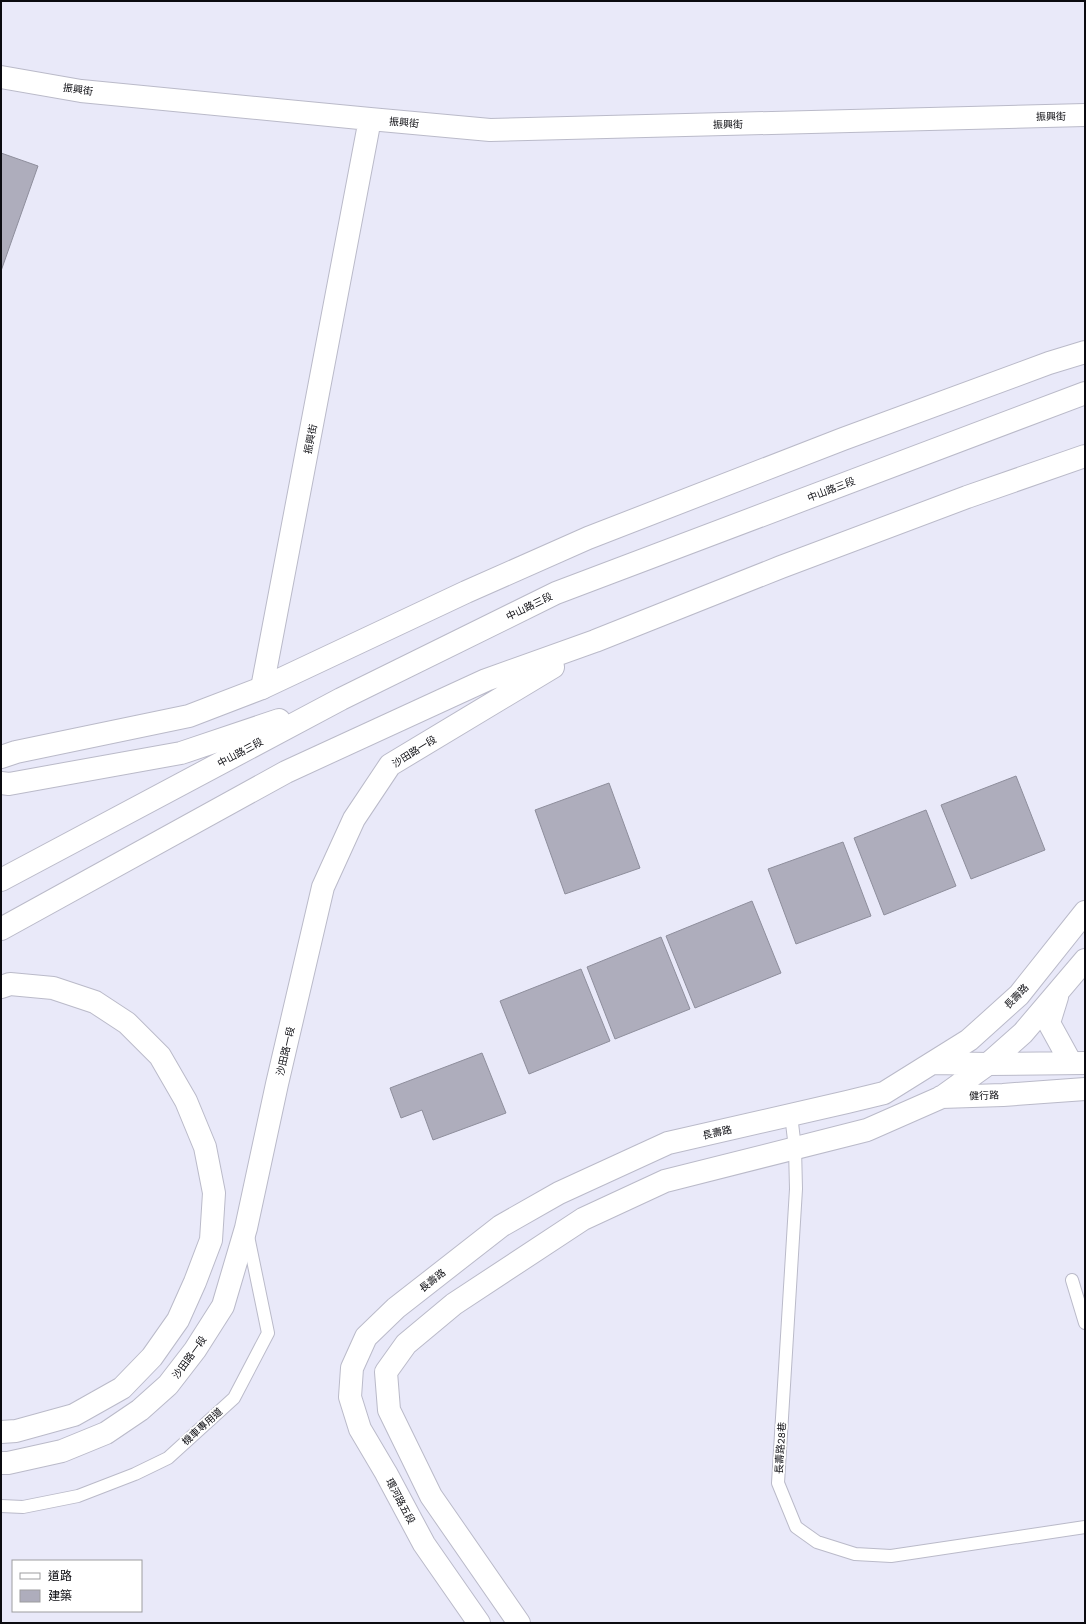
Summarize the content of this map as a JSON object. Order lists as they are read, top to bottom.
{
  "streets": {
    "main road": [
      "振興街",
      "中山路三段",
      "沙田路一段",
      "長壽路",
      "健行路",
      "環河路五段"
    ],
    "lane": ["機車專用道", "長壽路28巷"]
  },
  "crossings": [
    ["沙田路一段", "機車專用道"],
    ["長壽路", "健行路"],
    ["長壽路", "長壽路28巷"],
    ["長壽路", "環河路五段"]
  ],
  "legend": ["道路", "建築"]
}
